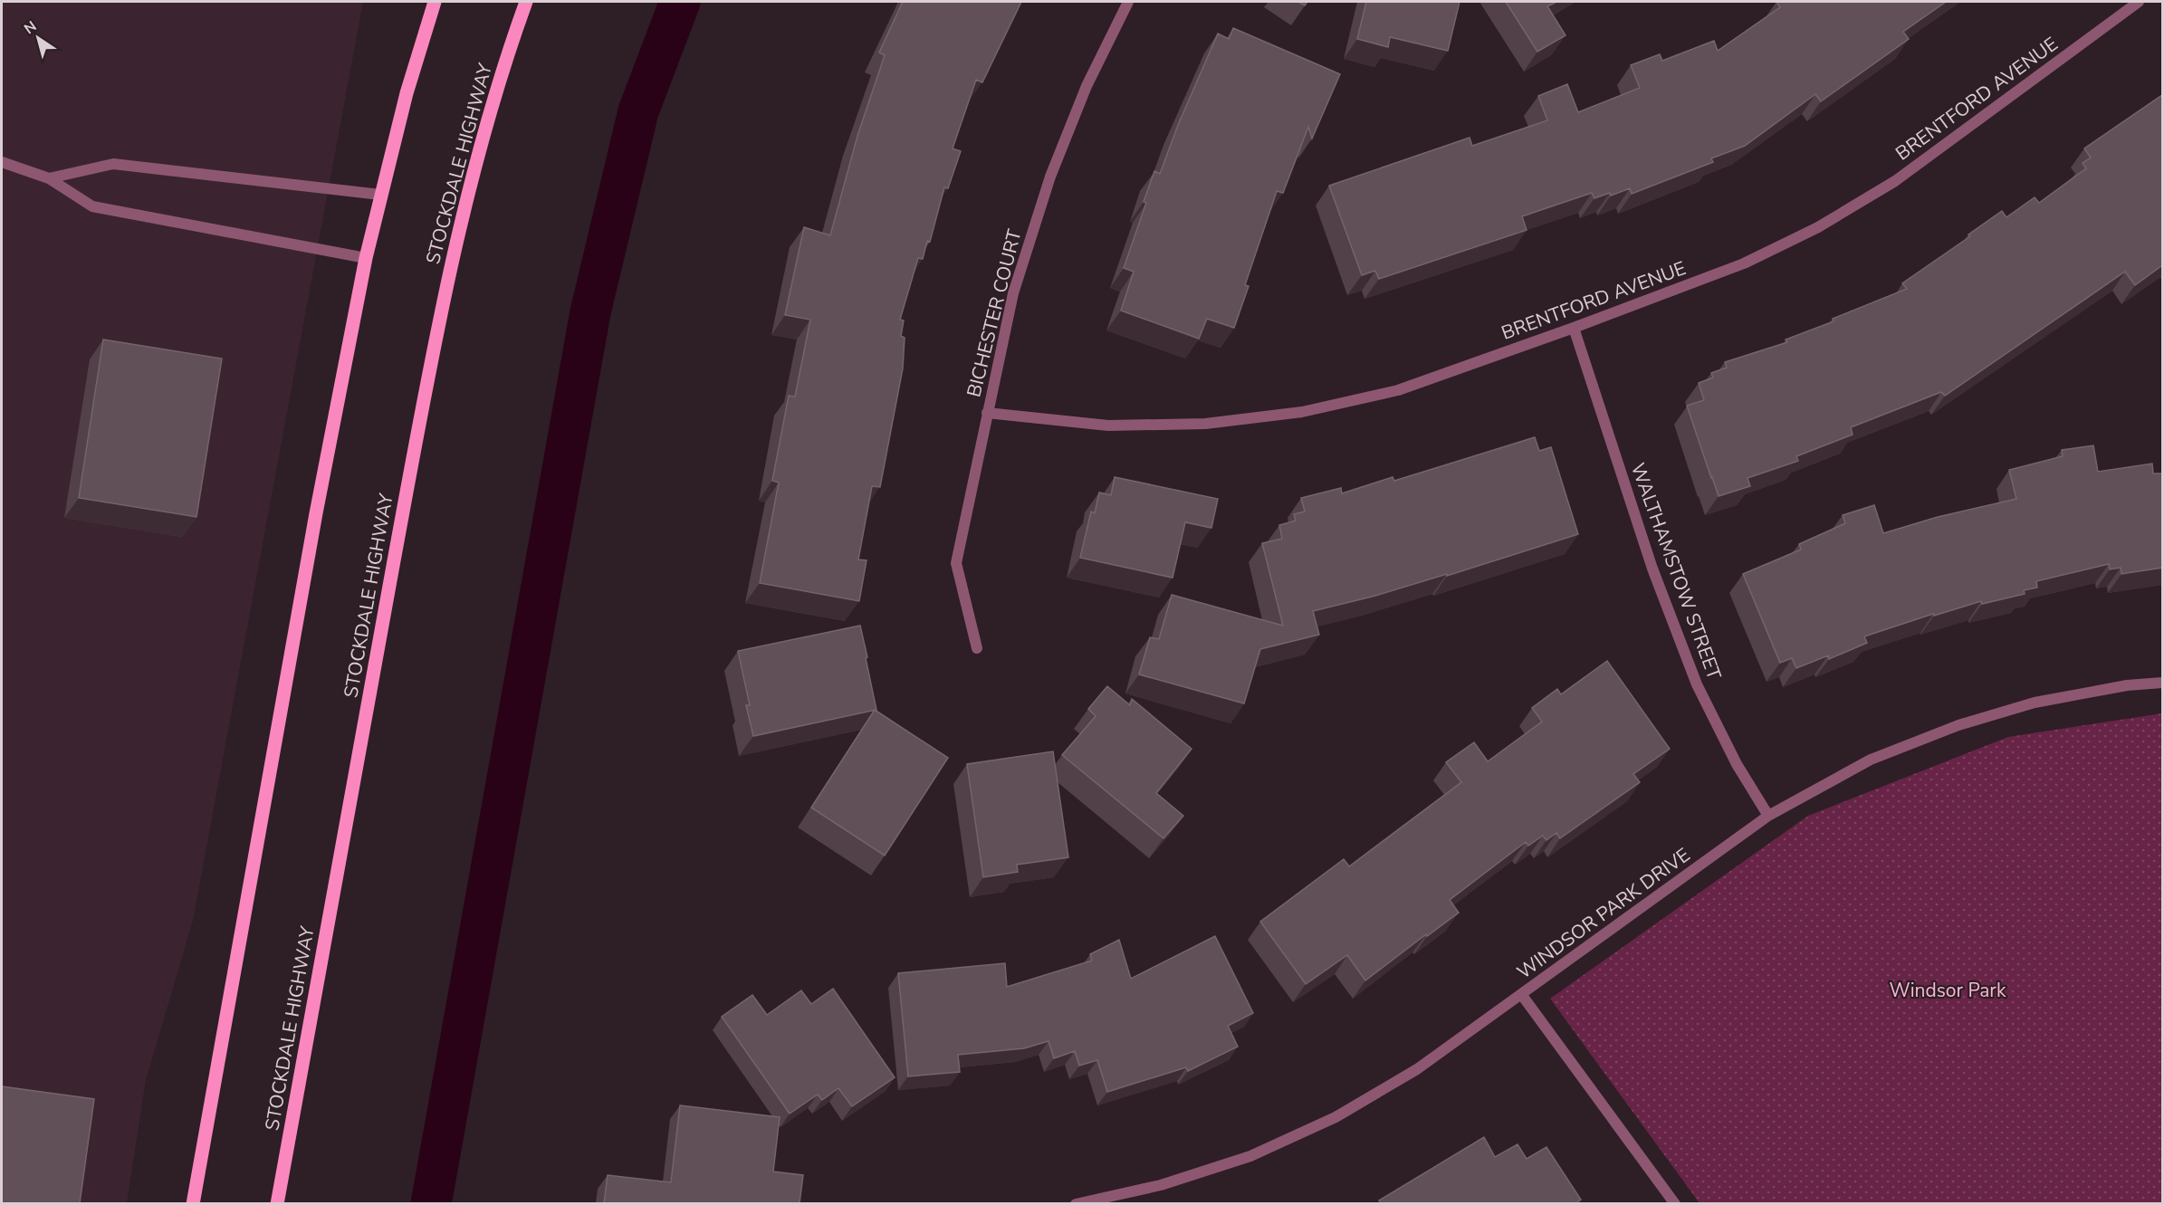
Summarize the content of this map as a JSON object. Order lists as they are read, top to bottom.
{
  "streets": {
    "main road": ["STOCKDALE HIGHWAY"],
    "street": [
      "BRENTFORD AVENUE",
      "BICHESTER COURT",
      "WALTHAMSTOW STREET",
      "WINDSOR PARK DRIVE"
    ]
  },
  "crossings": [
    ["BRENTFORD AVENUE", "BICHESTER COURT"],
    ["BRENTFORD AVENUE", "WALTHAMSTOW STREET"],
    ["WALTHAMSTOW STREET", "WINDSOR PARK DRIVE"]
  ],
  "parks": ["Windsor Park"],
  "north": "top left"
}
